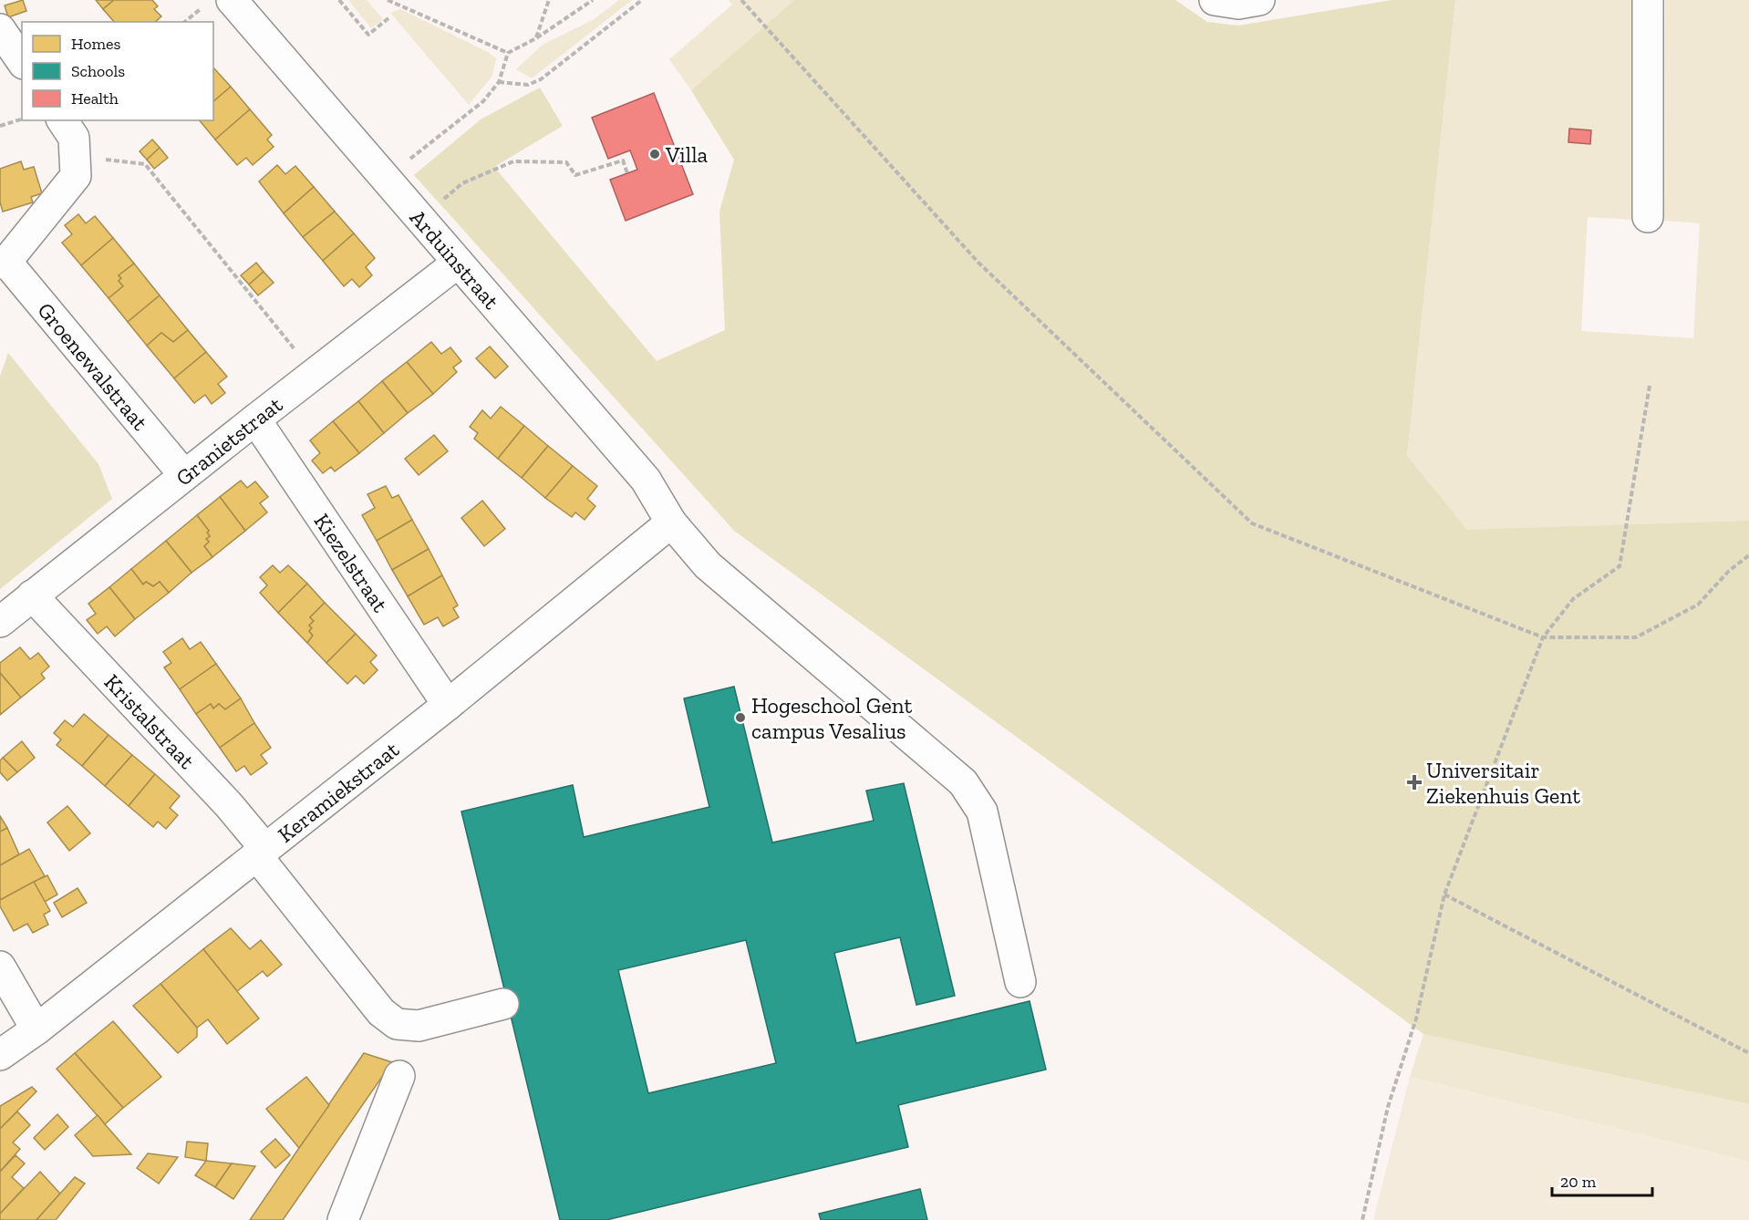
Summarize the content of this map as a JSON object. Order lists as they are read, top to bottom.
{
  "streets": {
    "street": [
      "Arduinstraat",
      "Groenewalstraat",
      "Granietstraat",
      "Kiezelstraat",
      "Kristalstraat",
      "Keramiekstraat"
    ]
  },
  "crossings": [
    ["Arduinstraat", "Granietstraat"],
    ["Arduinstraat", "Keramiekstraat"],
    ["Groenewalstraat", "Granietstraat"],
    ["Granietstraat", "Kiezelstraat"],
    ["Granietstraat", "Kristalstraat"],
    ["Kiezelstraat", "Keramiekstraat"],
    ["Kristalstraat", "Keramiekstraat"]
  ],
  "places": {
    "other": ["Villa", "Hogeschool Gent campus Vesalius"],
    "health": ["Universitair Ziekenhuis Gent"]
  },
  "legend": ["Homes", "Schools", "Health"],
  "scale_bar": "20 m"
}
